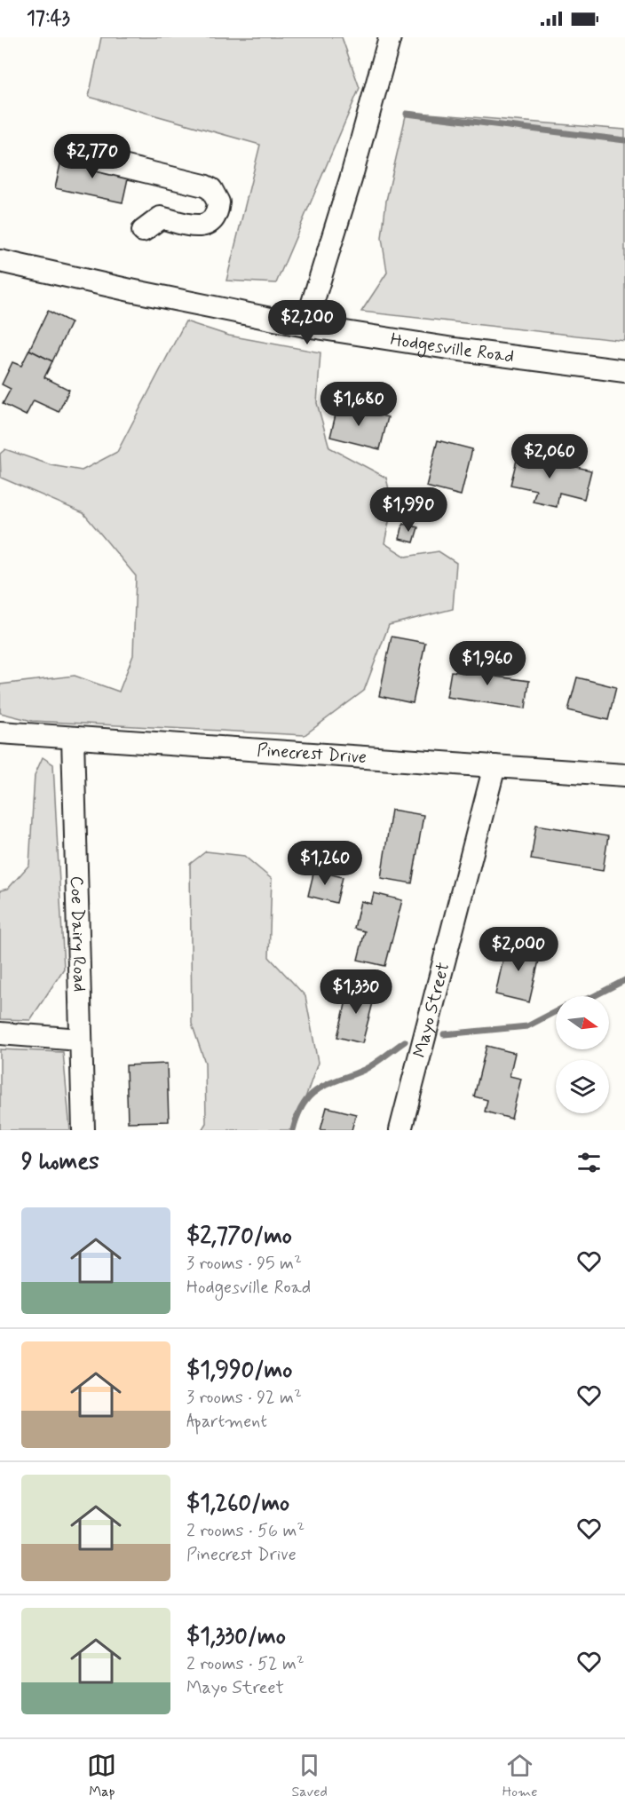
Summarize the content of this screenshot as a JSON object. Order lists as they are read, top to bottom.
{
  "streets": {
    "street": [
      "Hodgesville Road",
      "Pinecrest Drive",
      "Coe Dairy Road",
      "Mayo Street"
    ]
  },
  "crossings": [
    ["Pinecrest Drive", "Coe Dairy Road"],
    ["Pinecrest Drive", "Mayo Street"]
  ],
  "north": "right",
  "page": {
    "status": "17:43",
    "price": [
      "$2,770",
      "$2,200",
      "$1,680",
      "$2,060",
      "$1,990",
      "$1,960",
      "$1,260",
      "$2,000",
      "$1,330"
    ],
    "heading": "9 homes",
    "list": [
      {
        "name": "$2,770/mo",
        "note": "3 rooms · 95 m² · Hodgesville Road"
      },
      {
        "name": "$1,990/mo",
        "note": "3 rooms · 92 m² · Apartment"
      },
      {
        "name": "$1,260/mo",
        "note": "2 rooms · 56 m² · Pinecrest Drive"
      },
      {
        "name": "$1,330/mo",
        "note": "2 rooms · 52 m² · Mayo Street"
      }
    ],
    "tabs": ["Map", "Saved", "Home"]
  }
}
